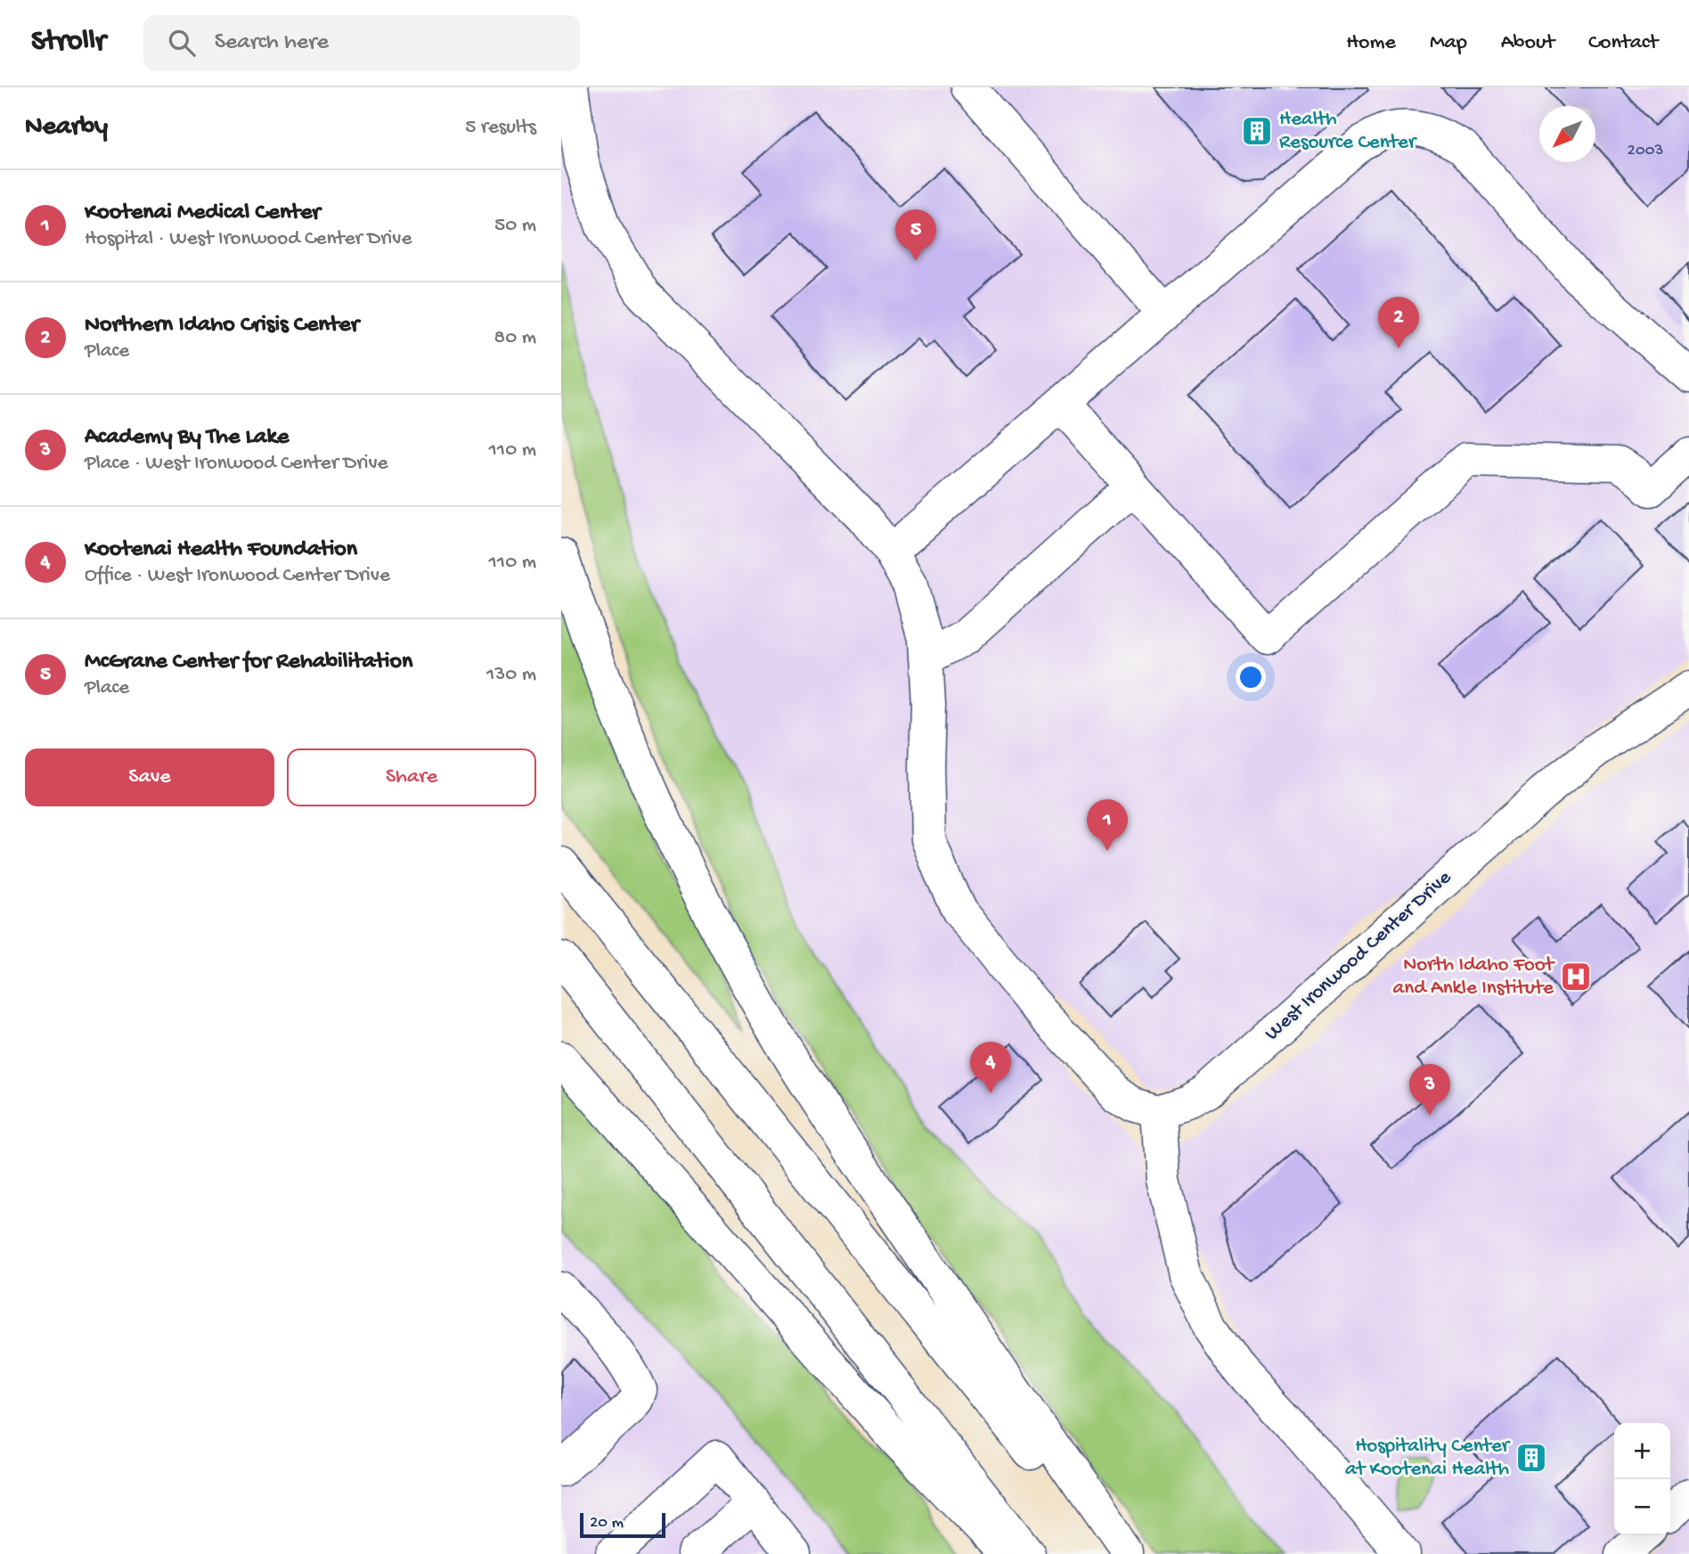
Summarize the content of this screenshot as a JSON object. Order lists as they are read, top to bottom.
{
  "streets": {
    "main road": ["West Ironwood Center Drive"]
  },
  "places": {
    "building": ["Health Resource Center", "Hospitality Center at Kootenai Health"],
    "hospital": ["North Idaho Foot and Ankle Institute"]
  },
  "house_numbers": ["2003"],
  "scale_bar": "20 m",
  "north": "bottom left",
  "page": {
    "header": "Strollr",
    "search": "Search here",
    "nav": [
      "Home",
      "Map",
      "About",
      "Contact"
    ],
    "heading": ["Nearby", "5 results"],
    "list": [
      {
        "mark": "1",
        "name": "Kootenai Medical Center",
        "note": "Hospital · West Ironwood Center Drive",
        "value": "50 m"
      },
      {
        "mark": "2",
        "name": "Northern Idaho Crisis Center",
        "note": "Place",
        "value": "80 m"
      },
      {
        "mark": "3",
        "name": "Academy By The Lake",
        "note": "Place · West Ironwood Center Drive",
        "value": "110 m"
      },
      {
        "mark": "4",
        "name": "Kootenai Health Foundation",
        "note": "Office · West Ironwood Center Drive",
        "value": "110 m"
      },
      {
        "mark": "5",
        "name": "McGrane Center for Rehabilitation",
        "note": "Place",
        "value": "130 m"
      }
    ],
    "pins": [
      "5",
      "2",
      "1",
      "4",
      "3"
    ],
    "buttons": ["Save", "Share"],
    "map_buttons": ["+", "−"],
    "scale": "20 m"
  }
}
